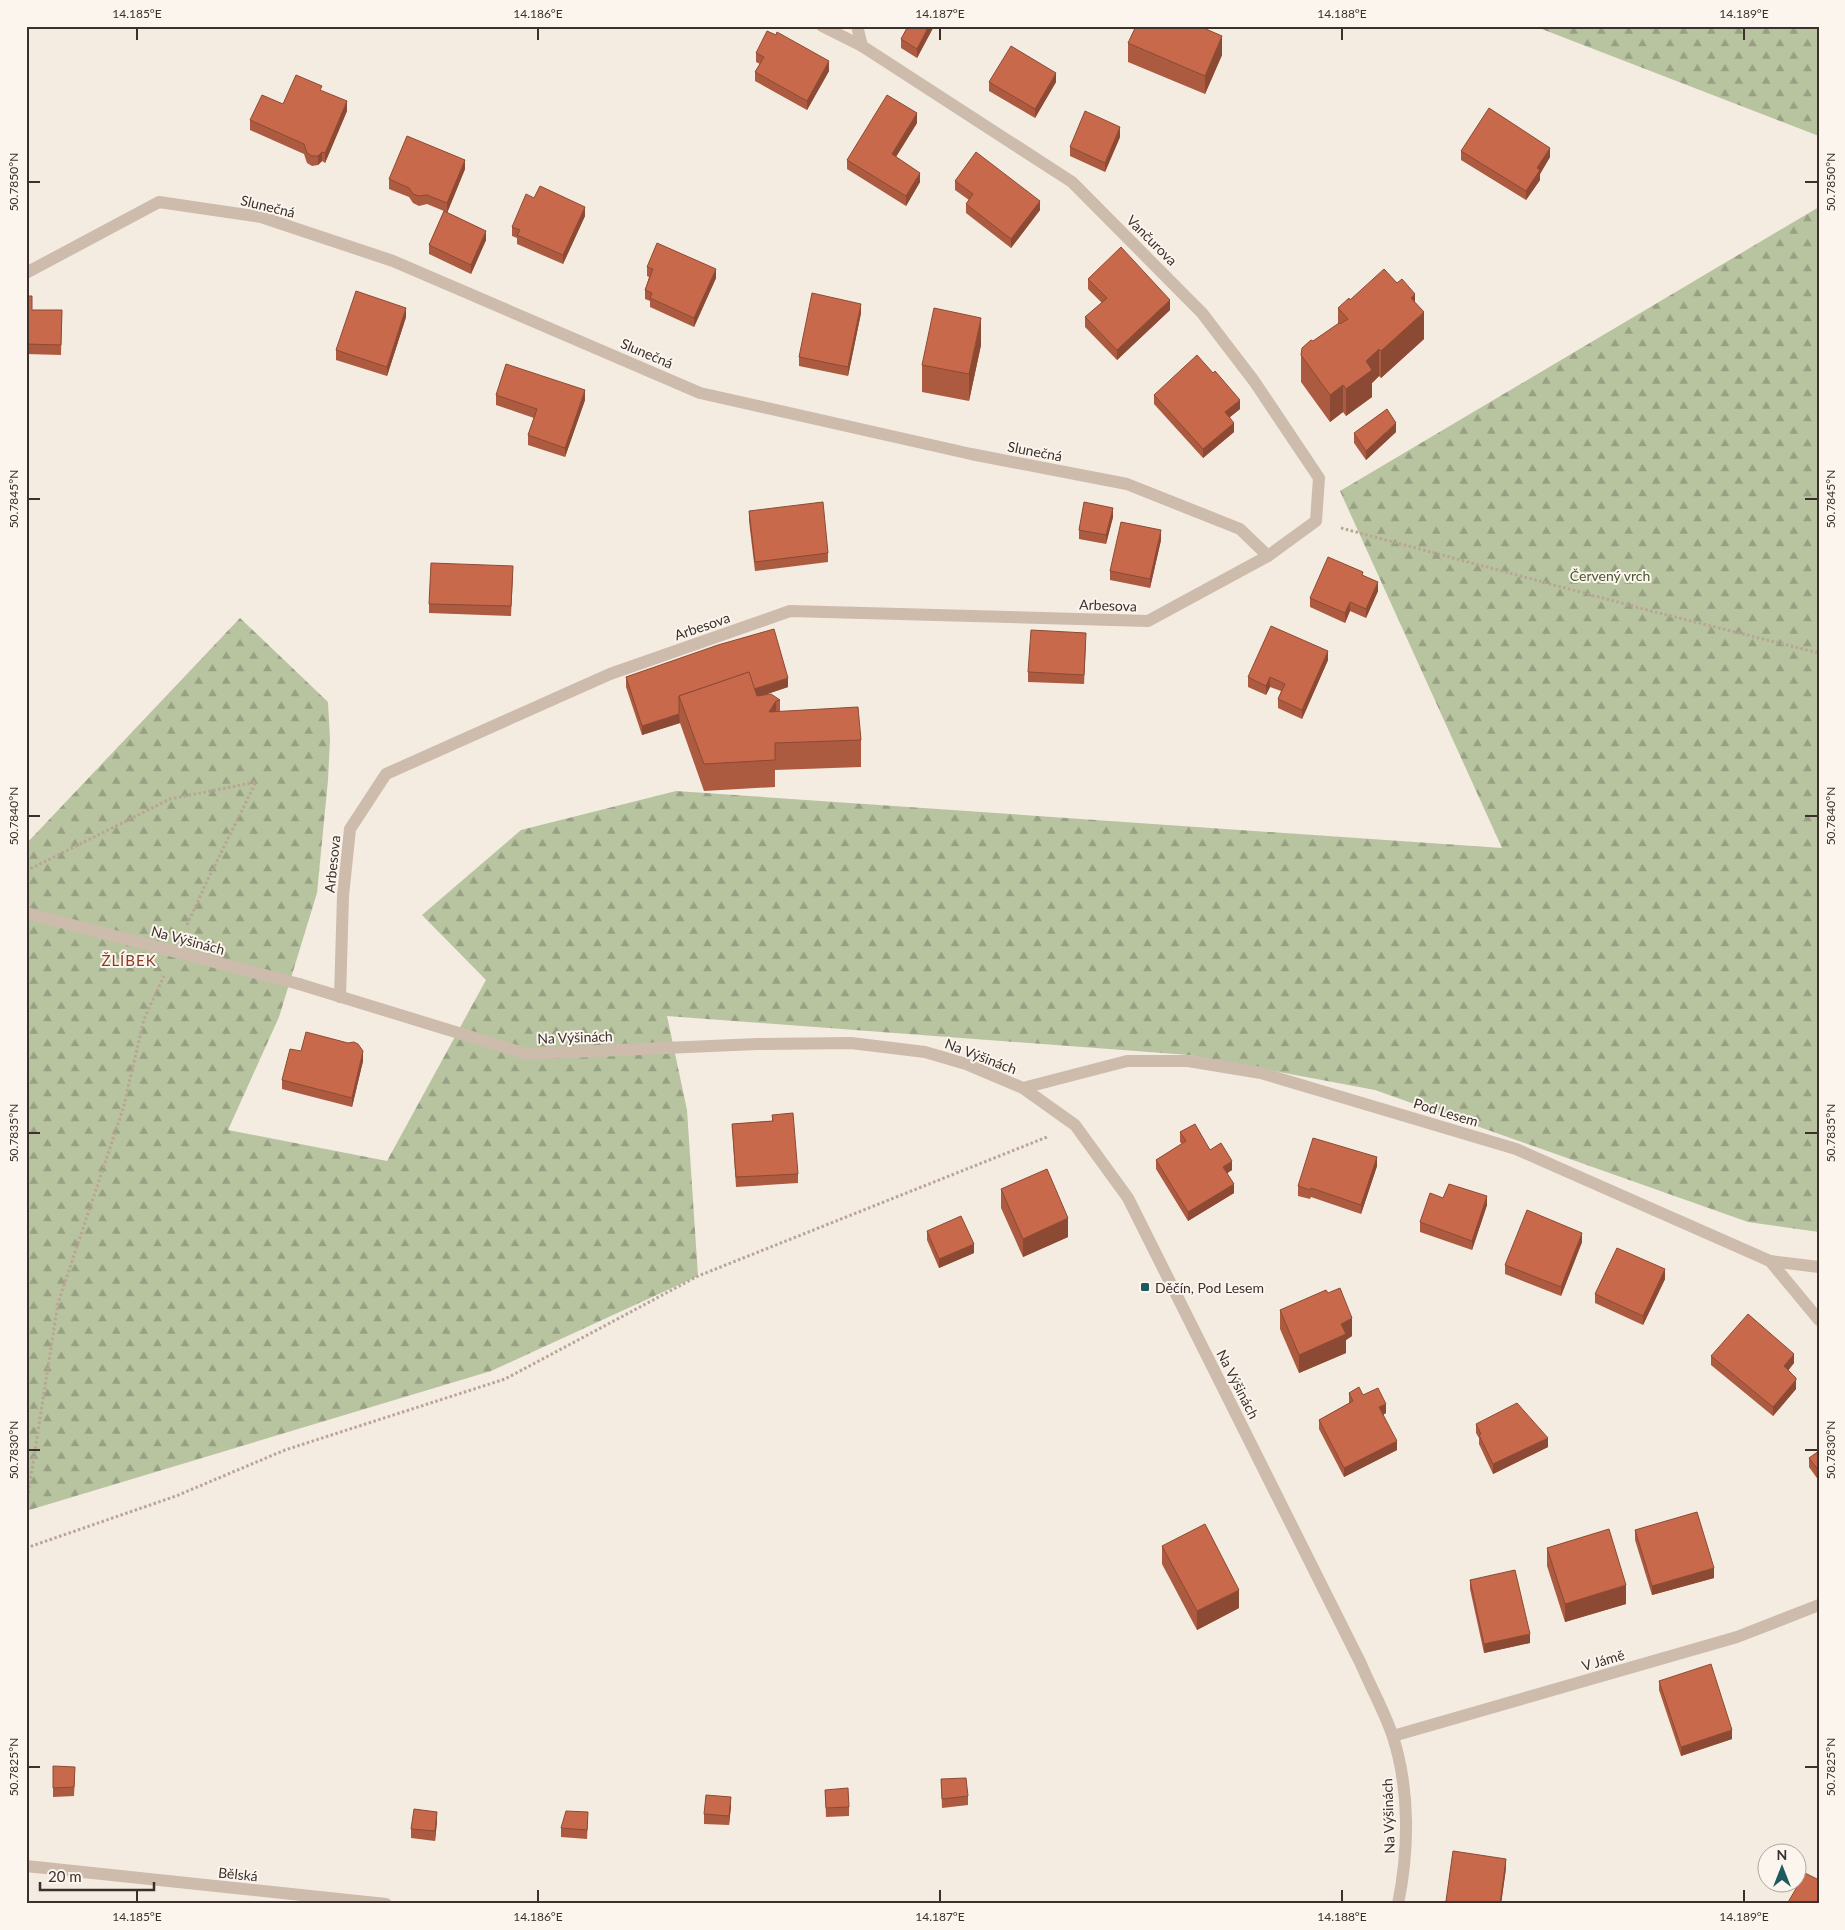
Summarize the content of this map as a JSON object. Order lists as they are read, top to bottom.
{
  "streets": {
    "street": [
      "Slunečná",
      "Vančurova",
      "Arbesova",
      "Na Výšinách",
      "Pod Lesem",
      "V Jámě",
      "Bělská"
    ]
  },
  "crossings": [
    ["Slunečná", "Arbesova"],
    ["Arbesova", "Na Výšinách"],
    ["Na Výšinách", "Pod Lesem"],
    ["Na Výšinách", "V Jámě"]
  ],
  "districts": ["ŽLÍBEK"],
  "parks": ["Červený vrch"],
  "places": {
    "transit": ["Děčín, Pod Lesem"]
  },
  "scale_bar": "20 m",
  "north": "top",
  "coordinates": [
    "14.185°E",
    "14.186°E",
    "14.187°E",
    "14.188°E",
    "14.189°E",
    "50.7850°N",
    "50.7845°N",
    "50.7840°N",
    "50.7835°N",
    "50.7830°N",
    "50.7825°N"
  ]
}
